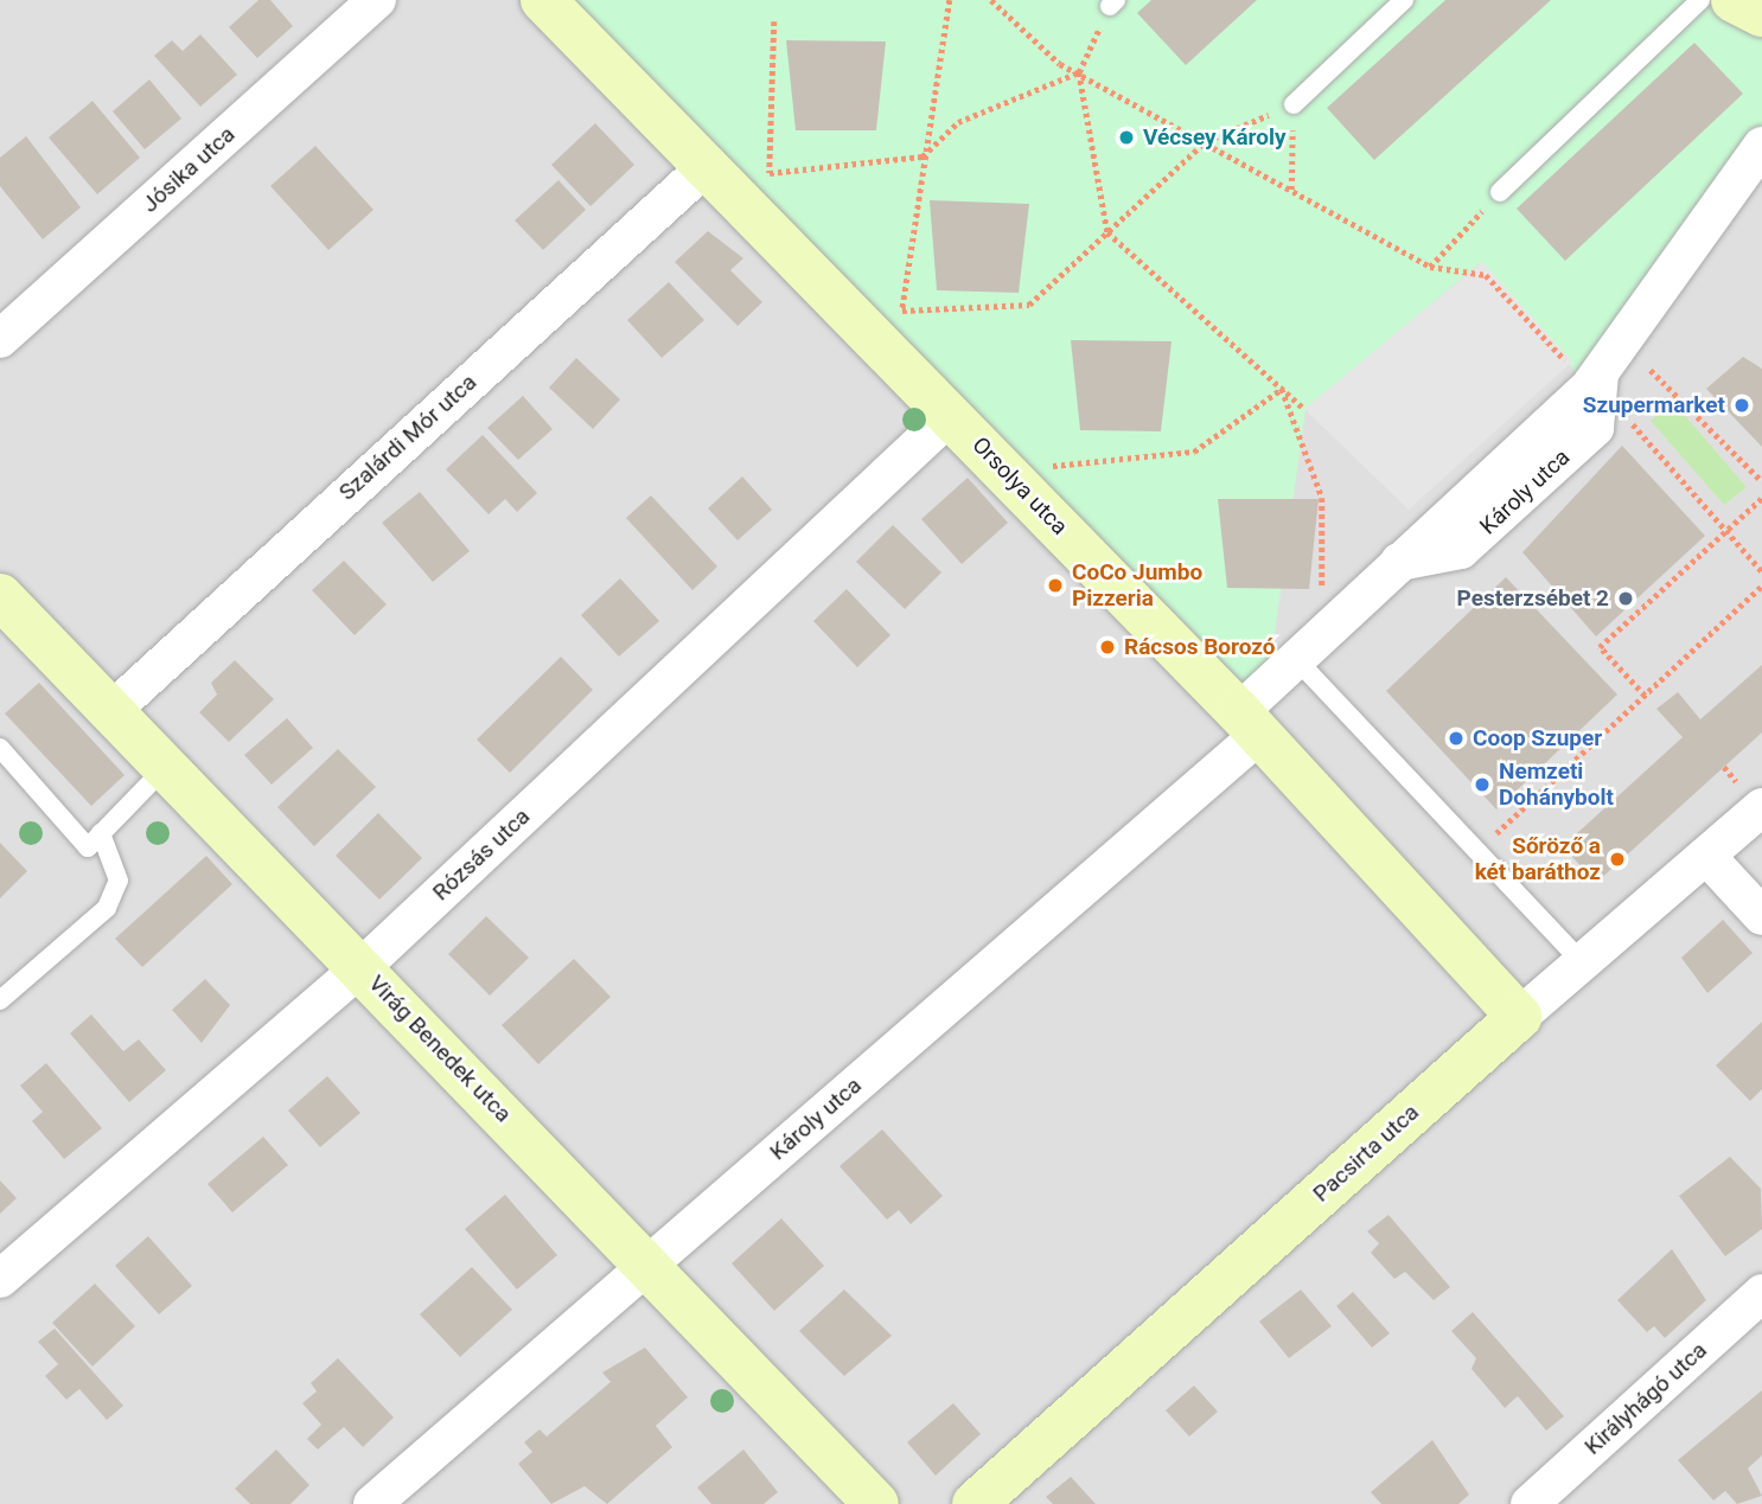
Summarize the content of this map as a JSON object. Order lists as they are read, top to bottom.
{
  "streets": {
    "street": [
      "Jósika utca",
      "Szalárdi Mór utca",
      "Orsolya utca",
      "Károly utca",
      "Rózsás utca",
      "Virág Benedek utca",
      "Pacsirta utca",
      "Királyhágó utca"
    ]
  },
  "crossings": [
    ["Szalárdi Mór utca", "Orsolya utca"],
    ["Szalárdi Mór utca", "Virág Benedek utca"],
    ["Orsolya utca", "Károly utca"],
    ["Orsolya utca", "Rózsás utca"],
    ["Orsolya utca", "Pacsirta utca"],
    ["Károly utca", "Virág Benedek utca"],
    ["Rózsás utca", "Virág Benedek utca"]
  ],
  "places": [
    "Vécsey Károly",
    "Szupermarket",
    "CoCo Jumbo Pizzeria",
    "Pesterzsébet 2",
    "Rácsos Borozó",
    "Coop Szuper",
    "Nemzeti Dohánybolt",
    "Sőröző a két baráthoz"
  ]
}
